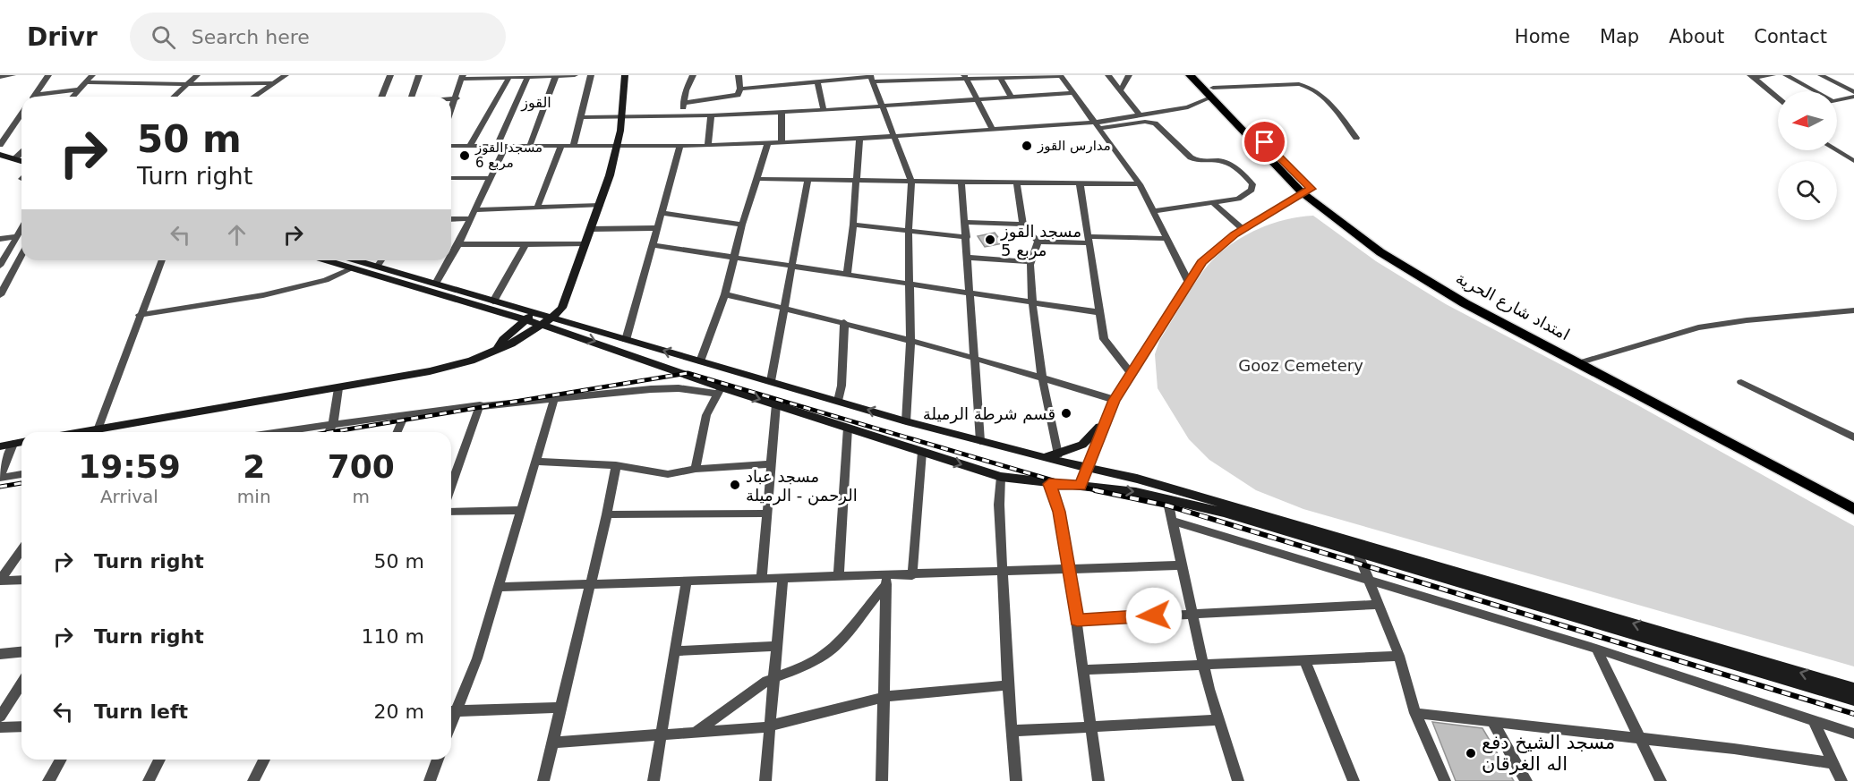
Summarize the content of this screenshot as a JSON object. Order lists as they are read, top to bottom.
{
  "streets": {
    "main road": ["امتداد شارع الحرية"]
  },
  "districts": ["القوز"],
  "parks": ["Gooz Cemetery"],
  "places": [
    "مدارس القوز",
    "مسجد القوز مربع 6",
    "مسجد القوز مربع 5",
    "قسم شرطة الرميلة",
    "مسجد عباد الرحمن - الرميلة",
    "مسجد الشيخ دفع اله الغرقان"
  ],
  "north": "left",
  "page": {
    "header": "Drivr",
    "search": "Search here",
    "nav": [
      "Home",
      "Map",
      "About",
      "Contact"
    ],
    "turn": ["50 m", "Turn right"],
    "eta": [
      "19:59",
      "Arrival",
      "2",
      "min",
      "700",
      "m"
    ],
    "list": [
      {
        "name": "Turn right",
        "value": "50 m"
      },
      {
        "name": "Turn right",
        "value": "110 m"
      },
      {
        "name": "Turn left",
        "value": "20 m"
      }
    ]
  }
}
